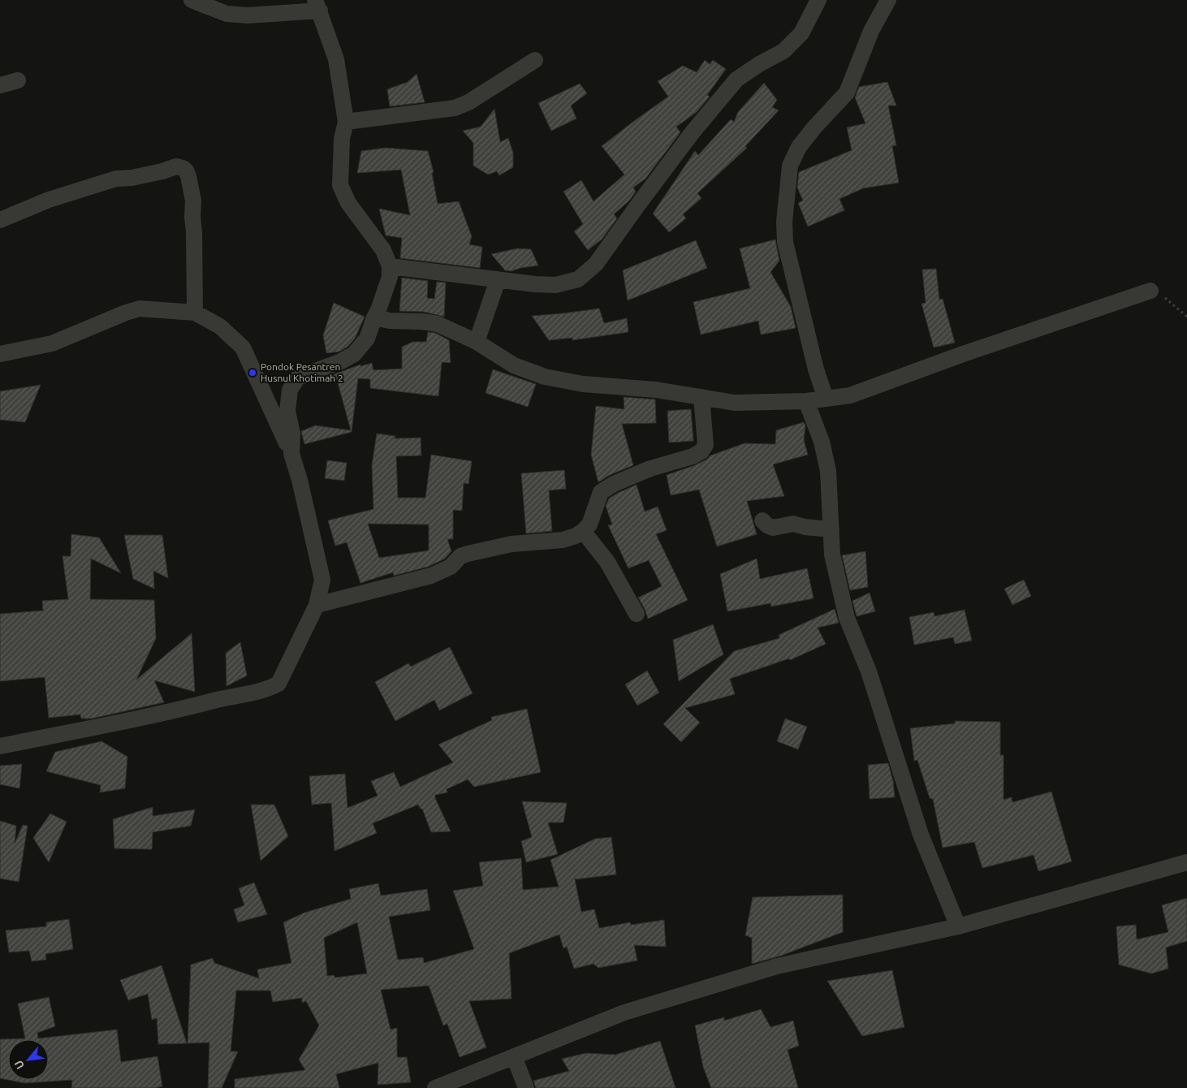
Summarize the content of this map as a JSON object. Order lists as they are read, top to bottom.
{
  "places": ["Pondok Pesantren Husnul Khotimah 2"],
  "north": "bottom left"
}
